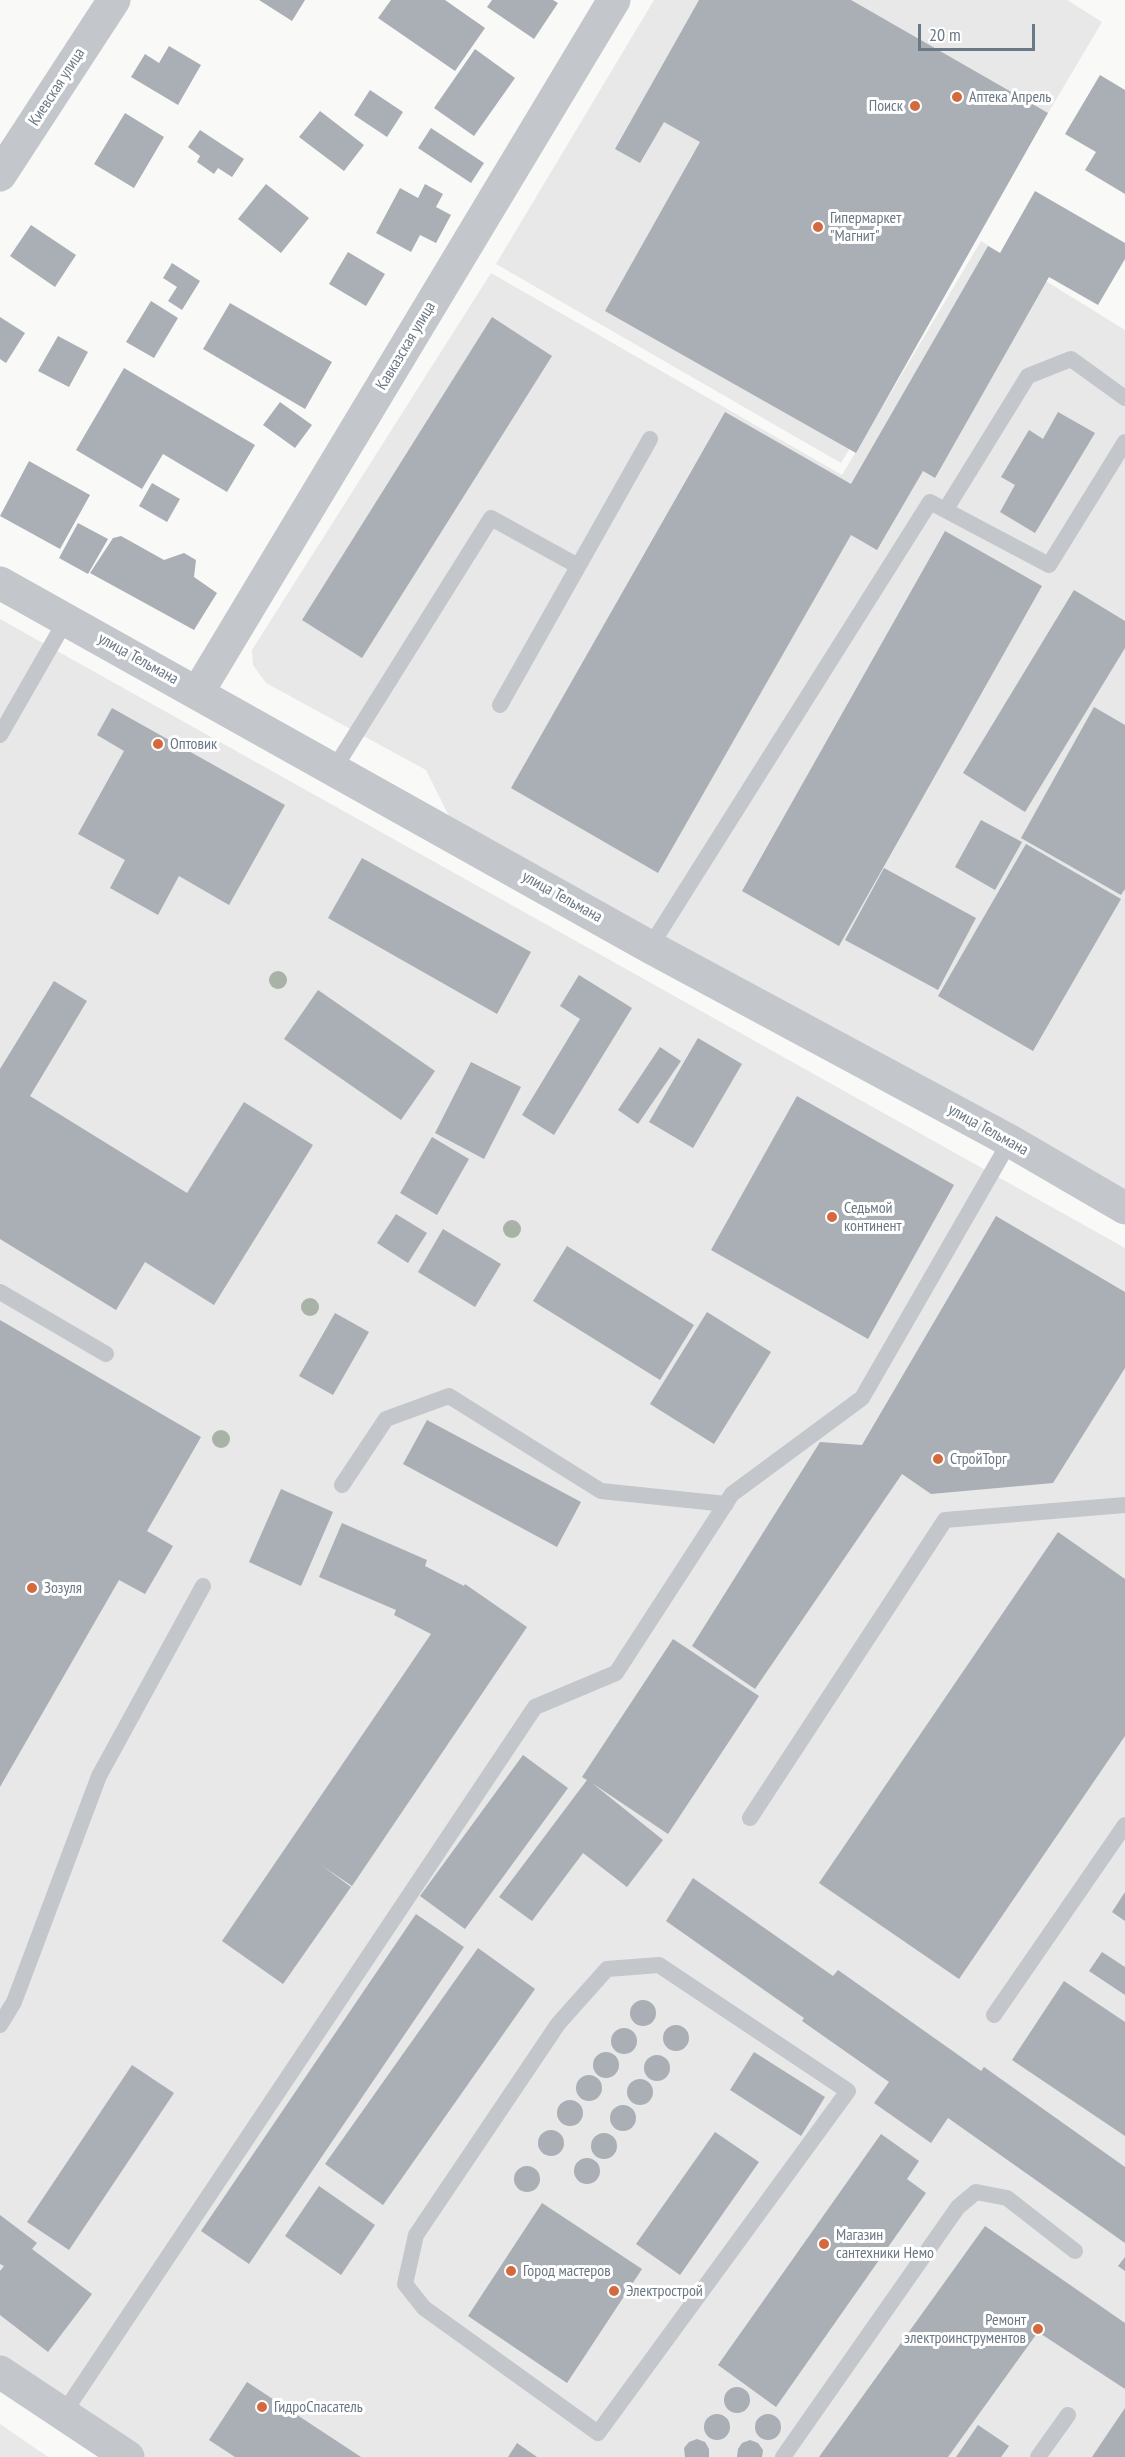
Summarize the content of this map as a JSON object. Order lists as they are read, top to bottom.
{
  "streets": {
    "street": ["Киевская улица", "Кавказская улица", "улица Тельмана"]
  },
  "crossings": [
    ["Кавказская улица", "улица Тельмана"]
  ],
  "places": [
    "Аптека Апрель",
    "Поиск",
    "Гипермаркет \"Магнит\"",
    "Оптовик",
    "Седьмой континент",
    "СтройТорг",
    "Зозуля",
    "Магазин сантехники Немо",
    "Город мастеров",
    "Электрострой",
    "Ремонт электроинструментов",
    "ГидроСпасатель"
  ],
  "scale_bar": "20 m"
}
